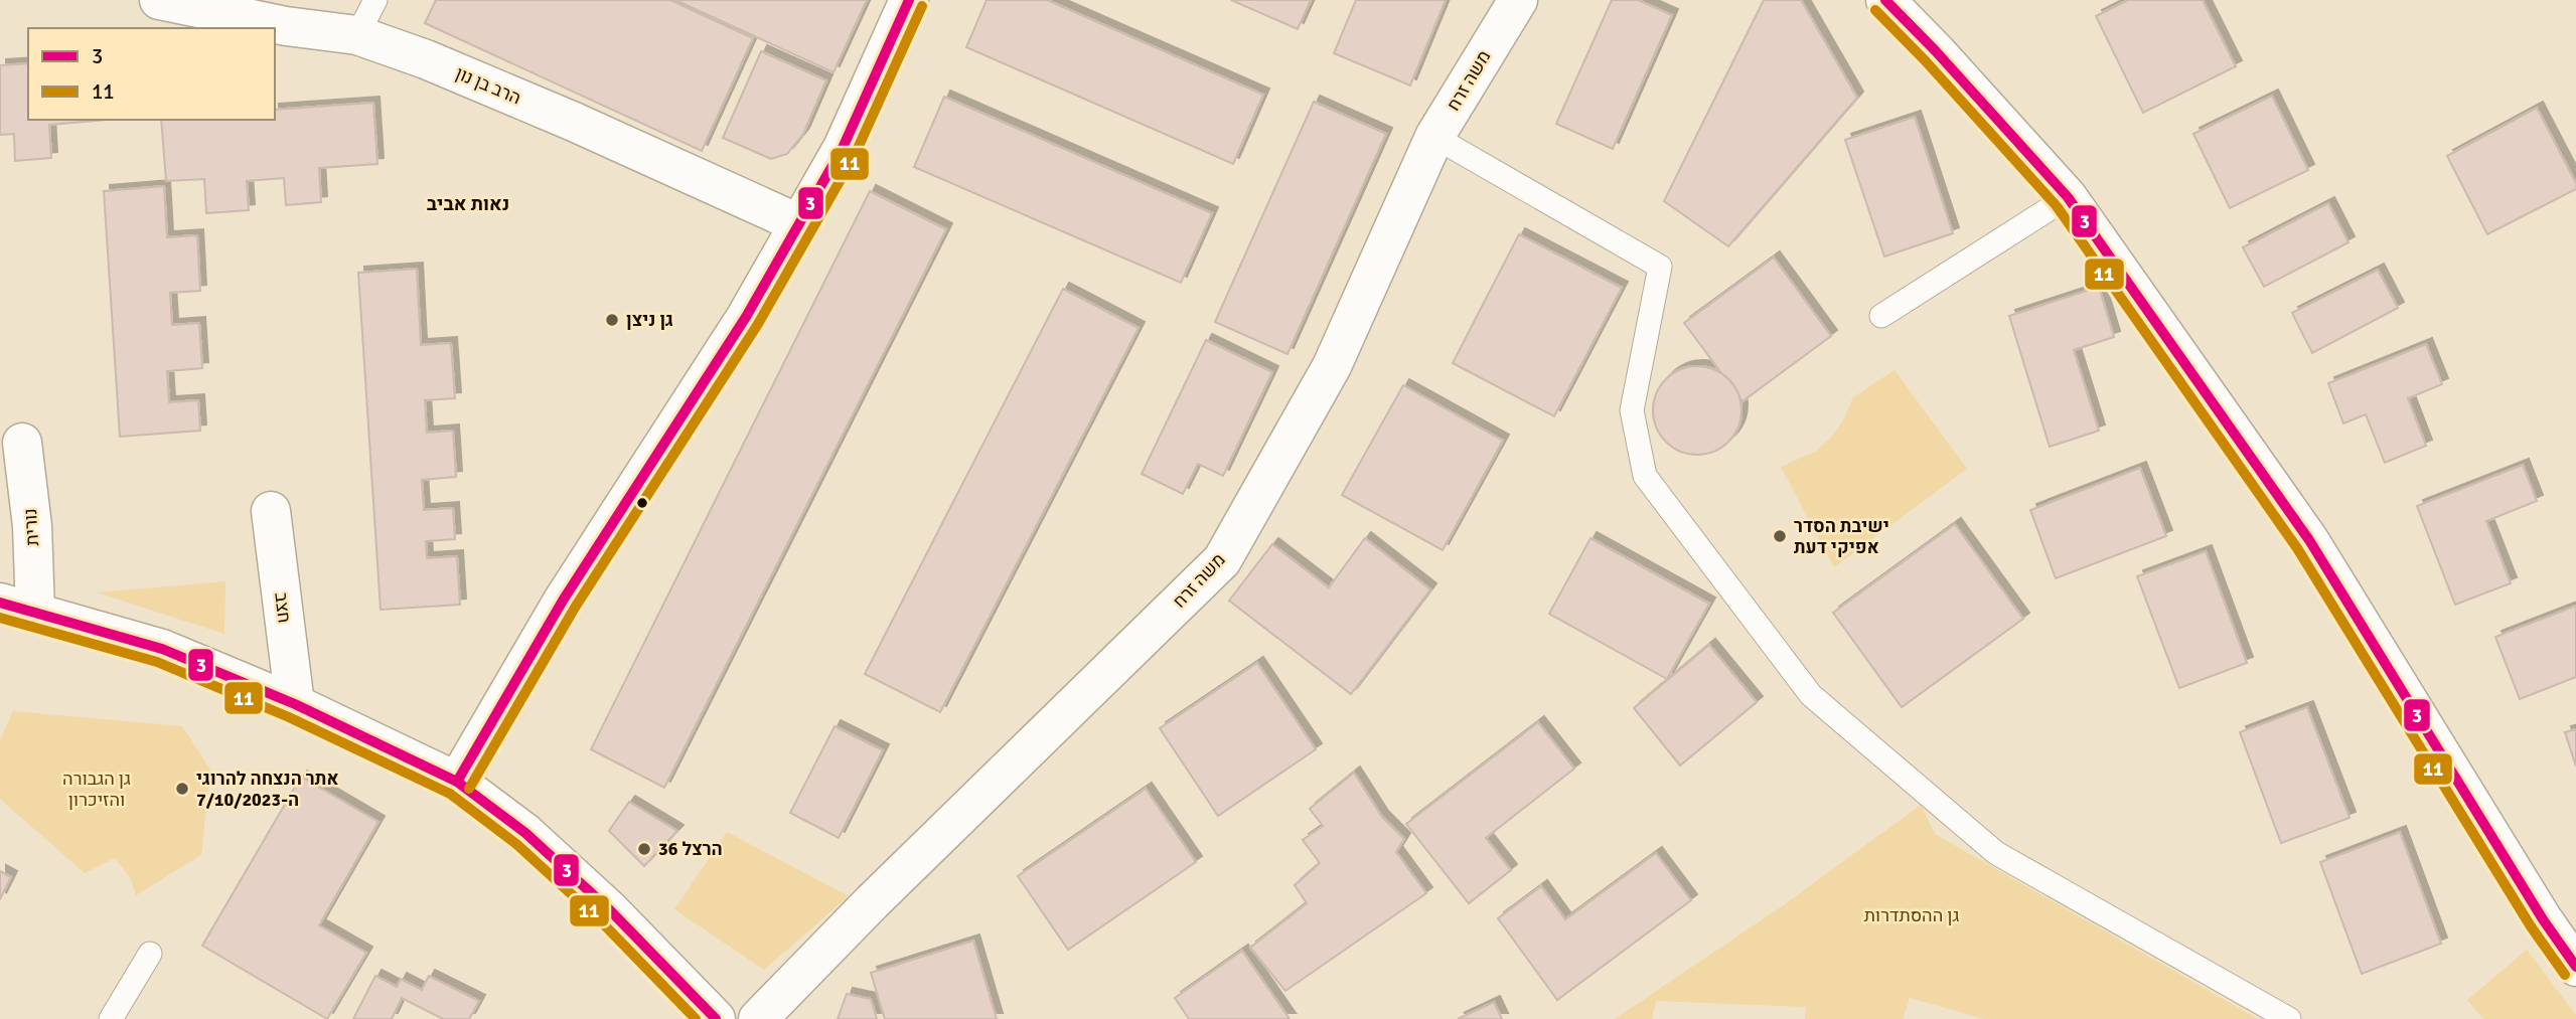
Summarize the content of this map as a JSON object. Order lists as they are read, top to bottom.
{
  "streets": {
    "street": [
      "משה זרח",
      "הרב בן נון",
      "נורית",
      "חצב"
    ]
  },
  "districts": ["נאות אביב"],
  "parks": ["גן הגבורה והזיכרון", "גן ההסתדרות"],
  "places": [
    "גן ניצן",
    "ישיבת הסדר אפיקי דעת",
    "אתר הנצחה להרוגי ה-7/10/2023",
    "הרצל 36"
  ],
  "lines": ["transit line 3", "transit line 11"],
  "legend": ["3", "11"]
}
